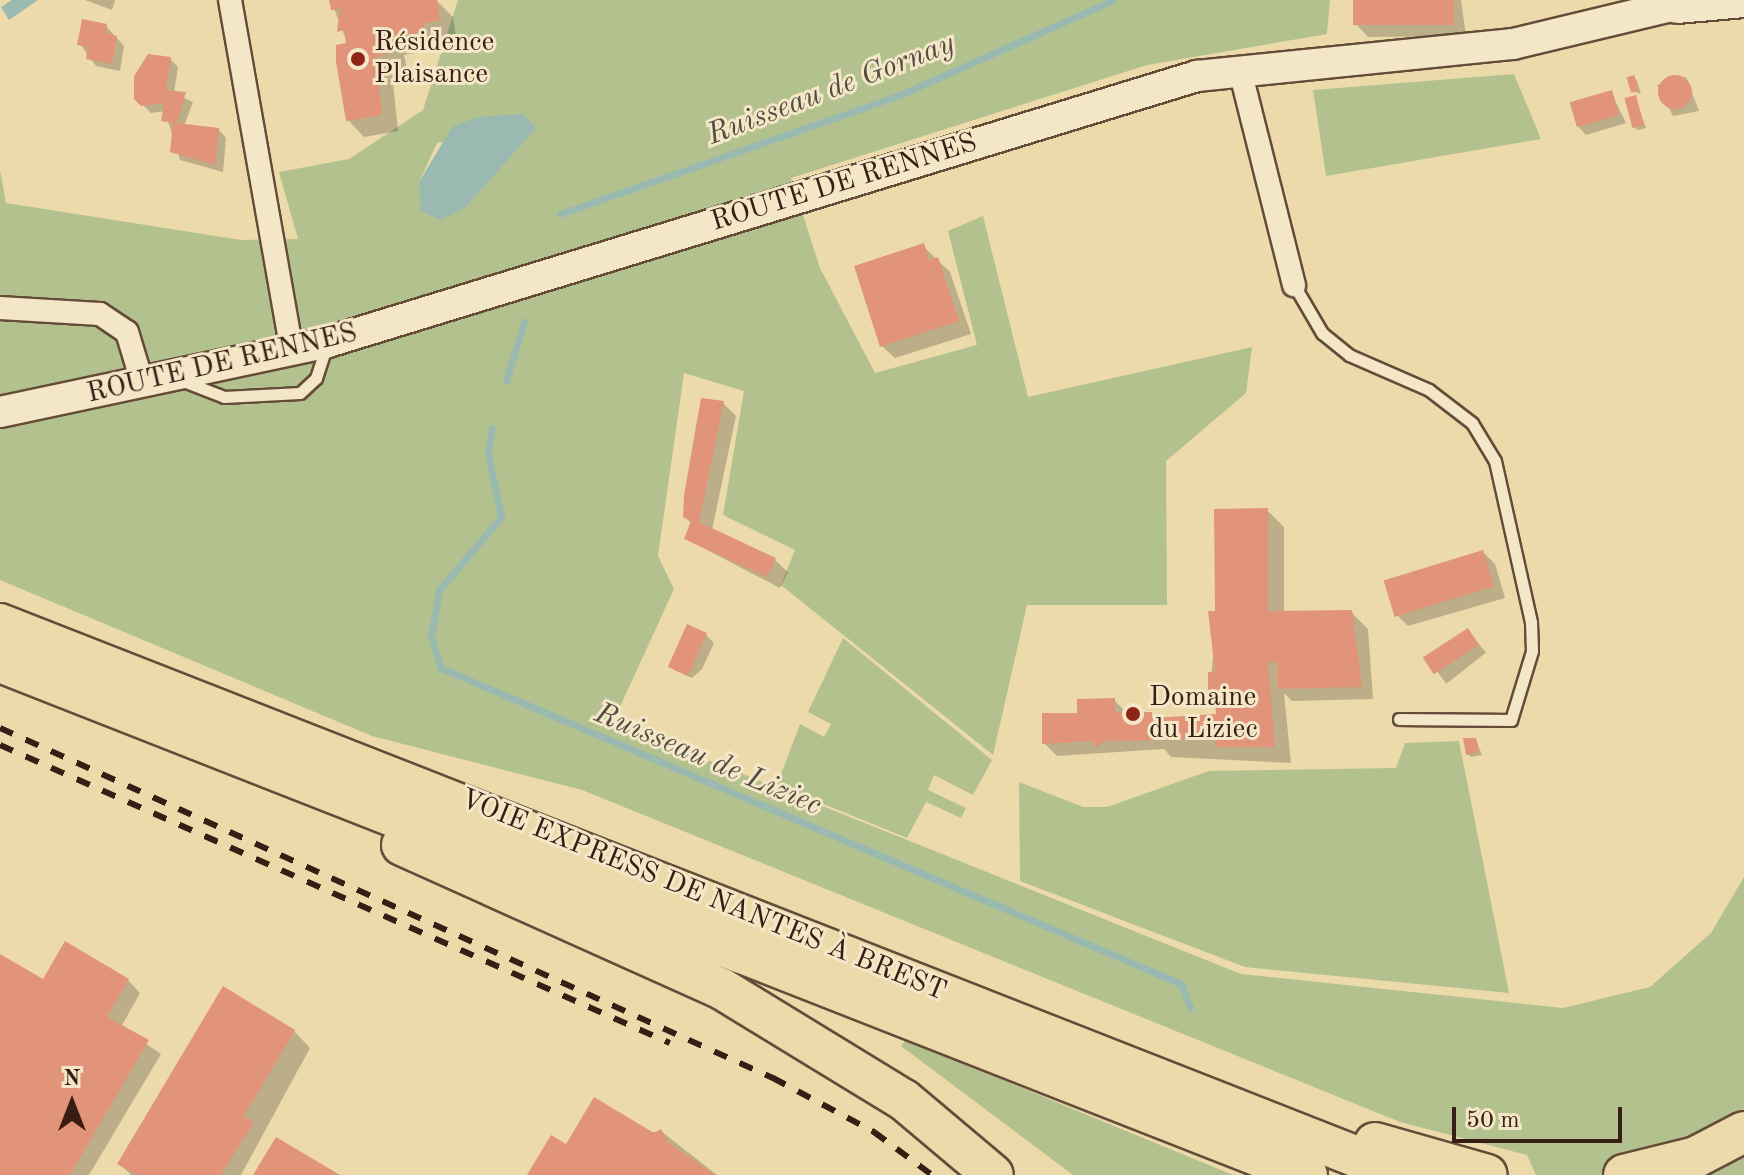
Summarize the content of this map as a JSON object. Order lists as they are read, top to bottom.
{
  "streets": {
    "highway": ["VOIE EXPRESS DE NANTES À BREST"],
    "main road": ["ROUTE DE RENNES"]
  },
  "water": ["Ruisseau de Gornay", "Ruisseau de Liziec"],
  "places": ["Résidence Plaisance", "Domaine du Liziec"],
  "scale_bar": "50 m",
  "north": "top"
}
